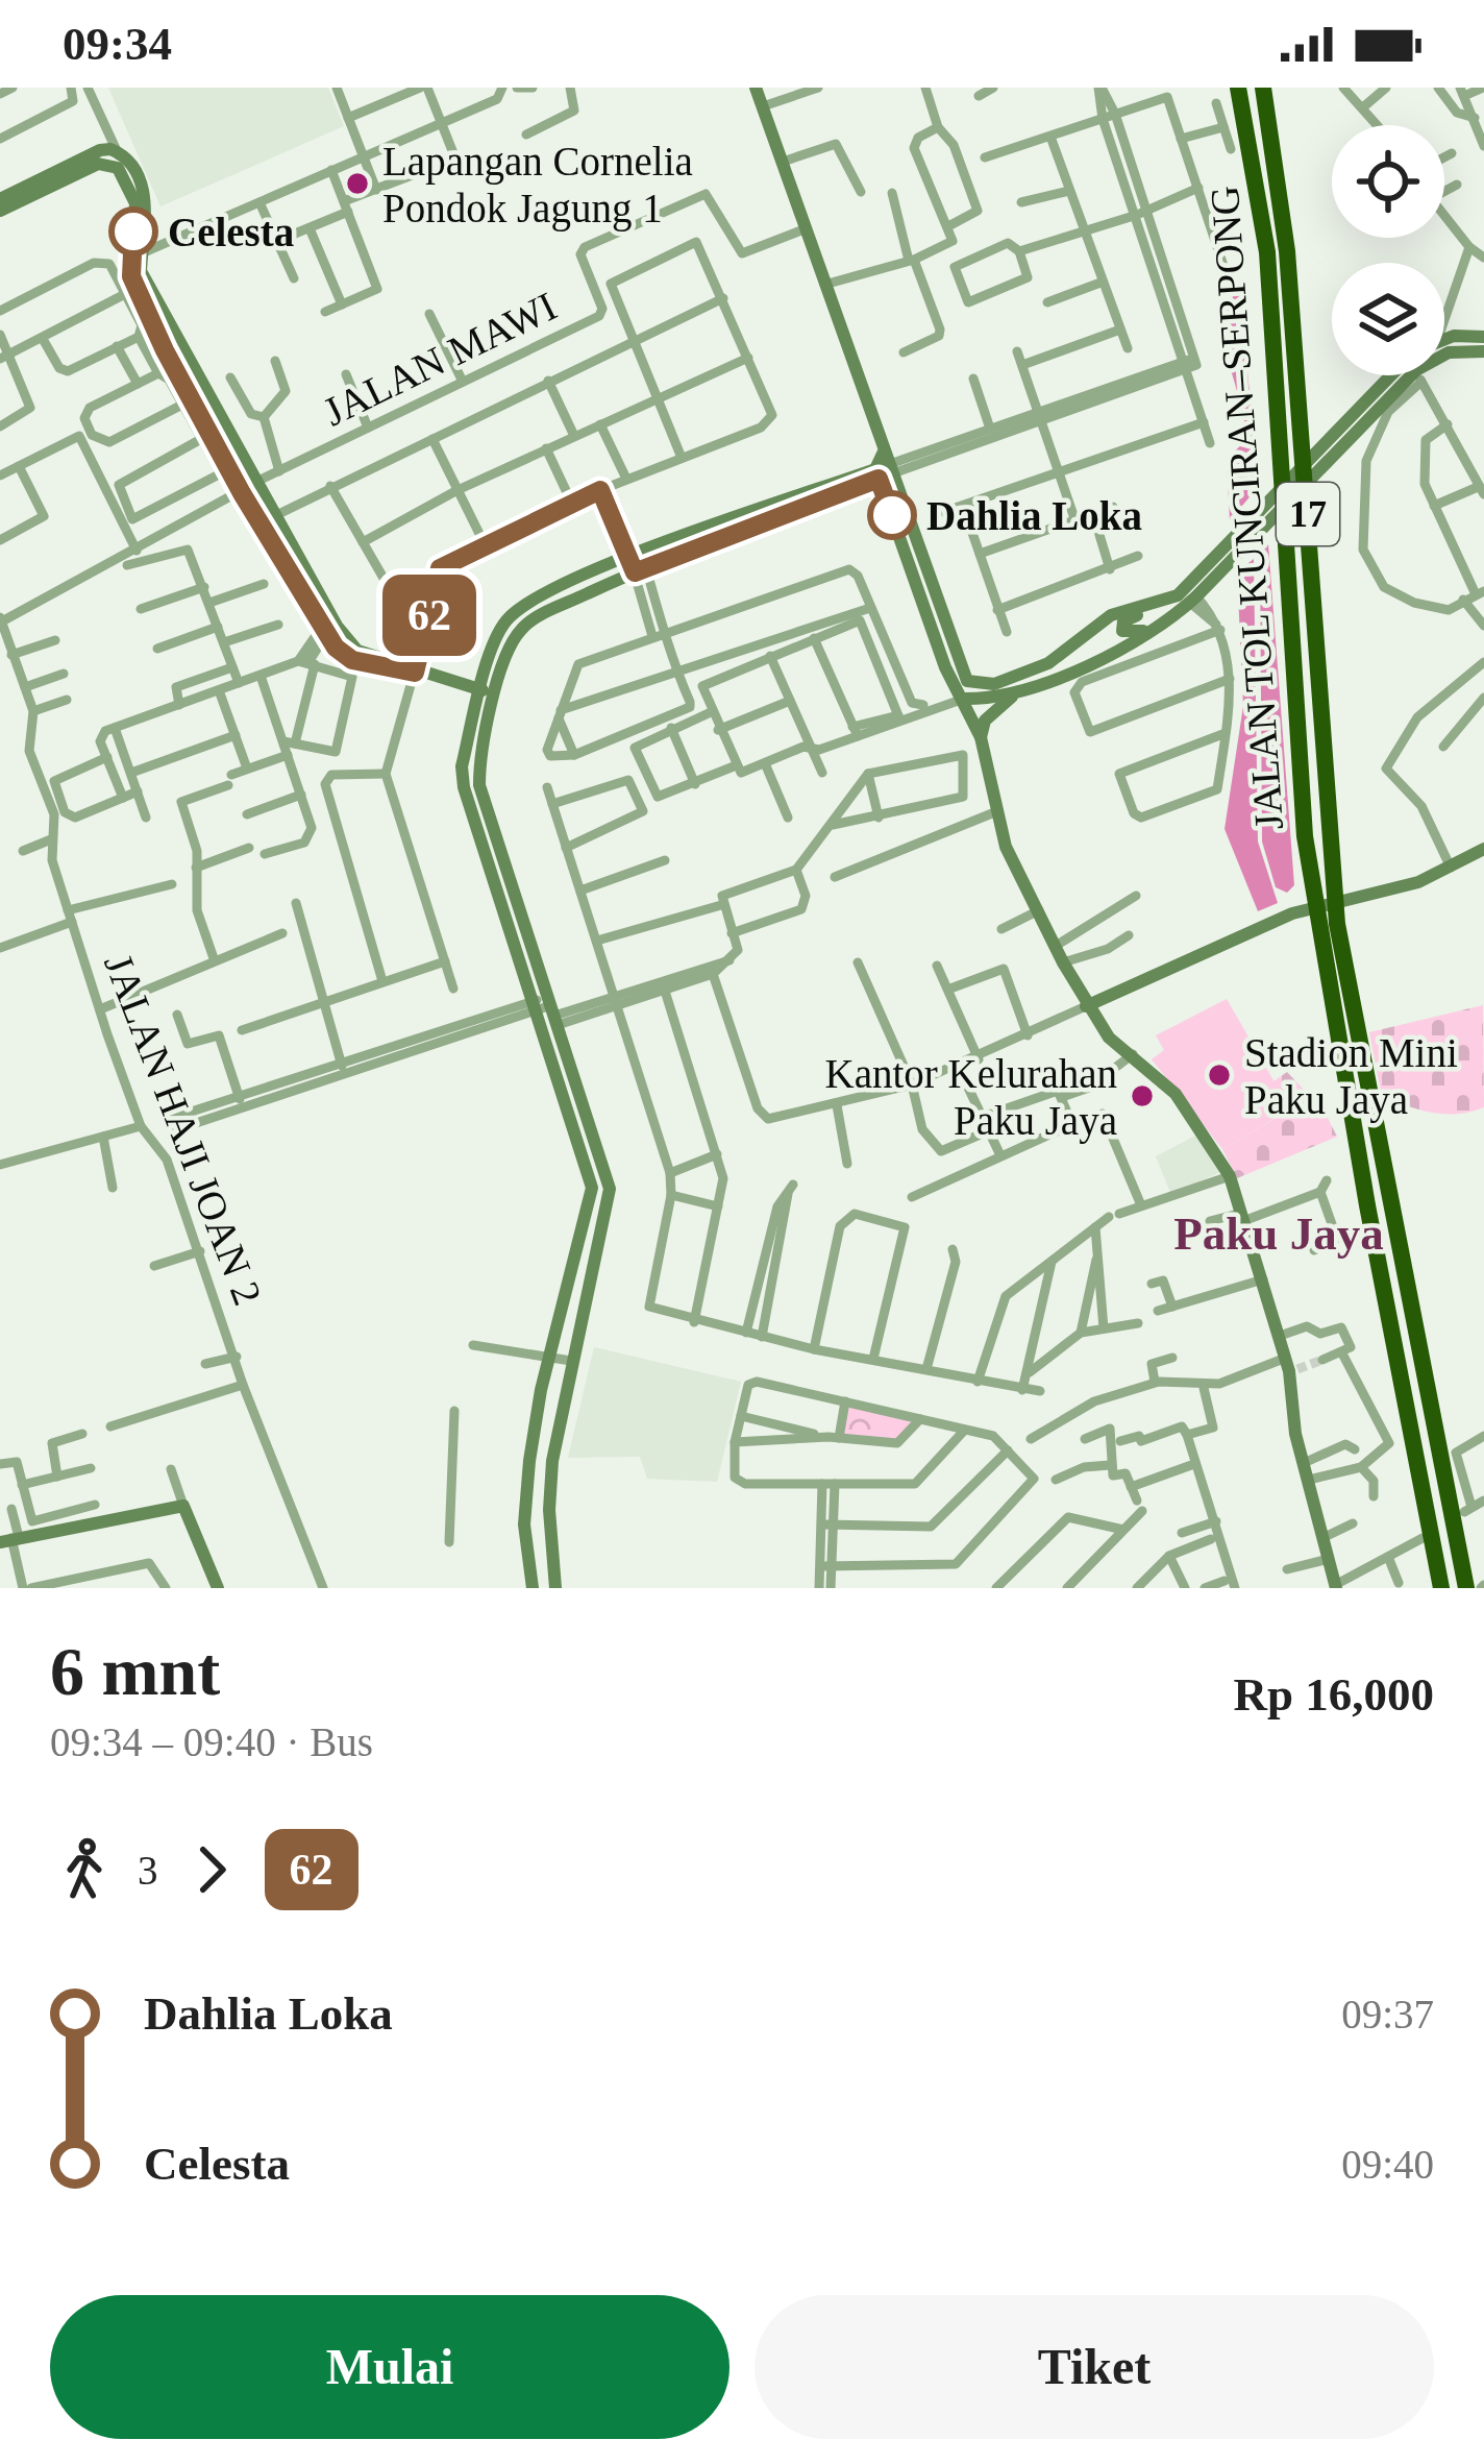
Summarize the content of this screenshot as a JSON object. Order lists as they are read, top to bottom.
{
  "streets": {
    "highway": ["JALAN TOL KUNCIRAN–SERPONG", "17"],
    "street": ["JALAN MAWI", "JALAN HAJI JOAN 2"]
  },
  "crossings": [
    ["JALAN MAWI", "JALAN HAJI JOAN 2"]
  ],
  "districts": ["Paku Jaya"],
  "places": [
    "Lapangan Cornelia Pondok Jagung 1",
    "Celesta",
    "Dahlia Loka",
    "Stadion Mini Paku Jaya",
    "Kantor Kelurahan Paku Jaya"
  ],
  "lines": ["bus line 62"],
  "page": {
    "status": "09:34",
    "on_map": "62",
    "heading": ["6 mnt", "09:34 – 09:40 · Bus", "Rp 16,000"],
    "legs": ["3", "62"],
    "list": [
      {
        "name": "Dahlia Loka",
        "value": "09:37"
      },
      {
        "name": "Celesta",
        "value": "09:40"
      }
    ],
    "buttons": ["Mulai", "Tiket"]
  }
}
